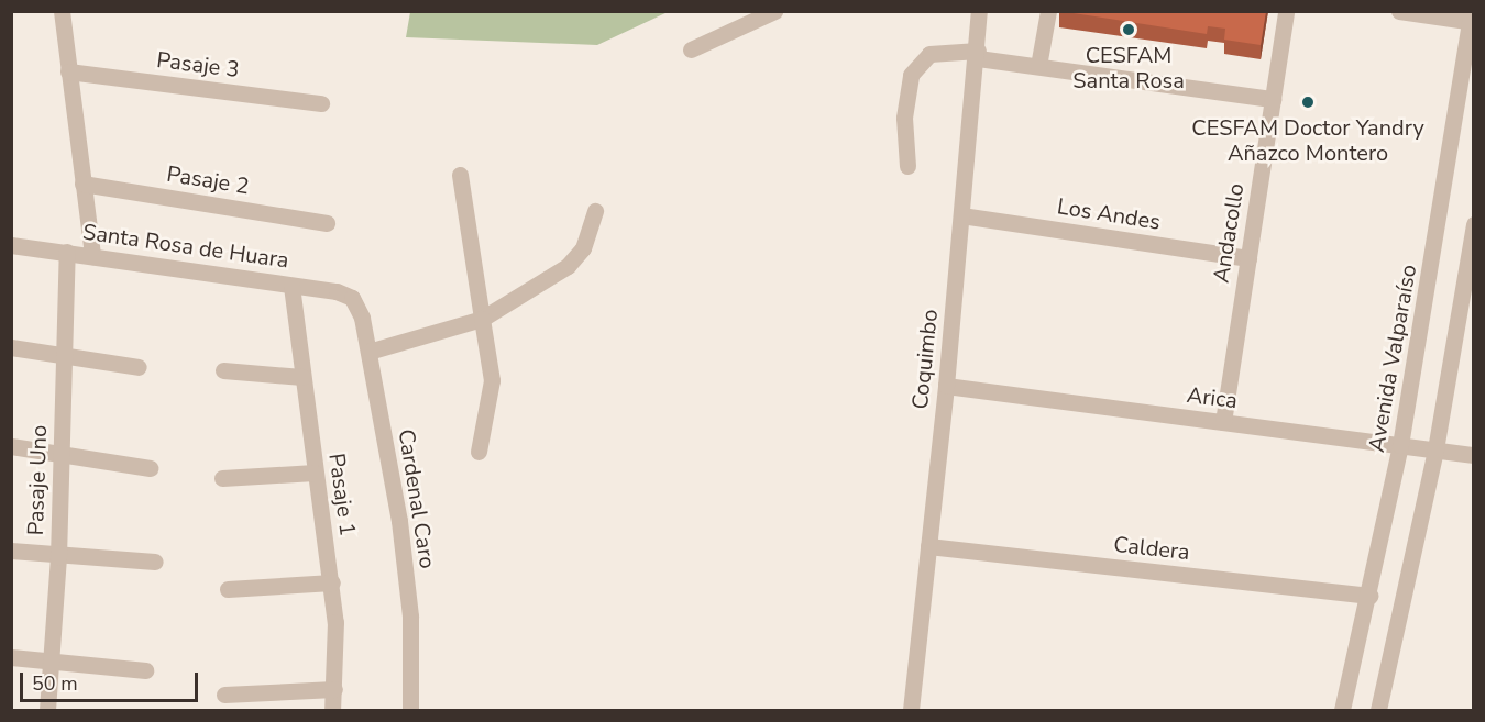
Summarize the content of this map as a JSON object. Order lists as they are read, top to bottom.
{
  "streets": {
    "street": [
      "Pasaje 3",
      "Pasaje 2",
      "Los Andes",
      "Andacollo",
      "Santa Rosa de Huara",
      "Avenida Valparaíso",
      "Coquimbo",
      "Arica",
      "Pasaje Uno",
      "Pasaje 1",
      "Cardenal Caro",
      "Caldera"
    ]
  },
  "crossings": [
    ["Los Andes", "Andacollo"],
    ["Los Andes", "Coquimbo"],
    ["Andacollo", "Arica"],
    ["Santa Rosa de Huara", "Pasaje Uno"],
    ["Santa Rosa de Huara", "Pasaje 1"],
    ["Santa Rosa de Huara", "Cardenal Caro"],
    ["Avenida Valparaíso", "Arica"],
    ["Avenida Valparaíso", "Caldera"],
    ["Coquimbo", "Arica"],
    ["Coquimbo", "Caldera"]
  ],
  "places": ["CESFAM Santa Rosa", "CESFAM Doctor Yandry Añazco Montero"],
  "scale_bar": "50 m"
}
